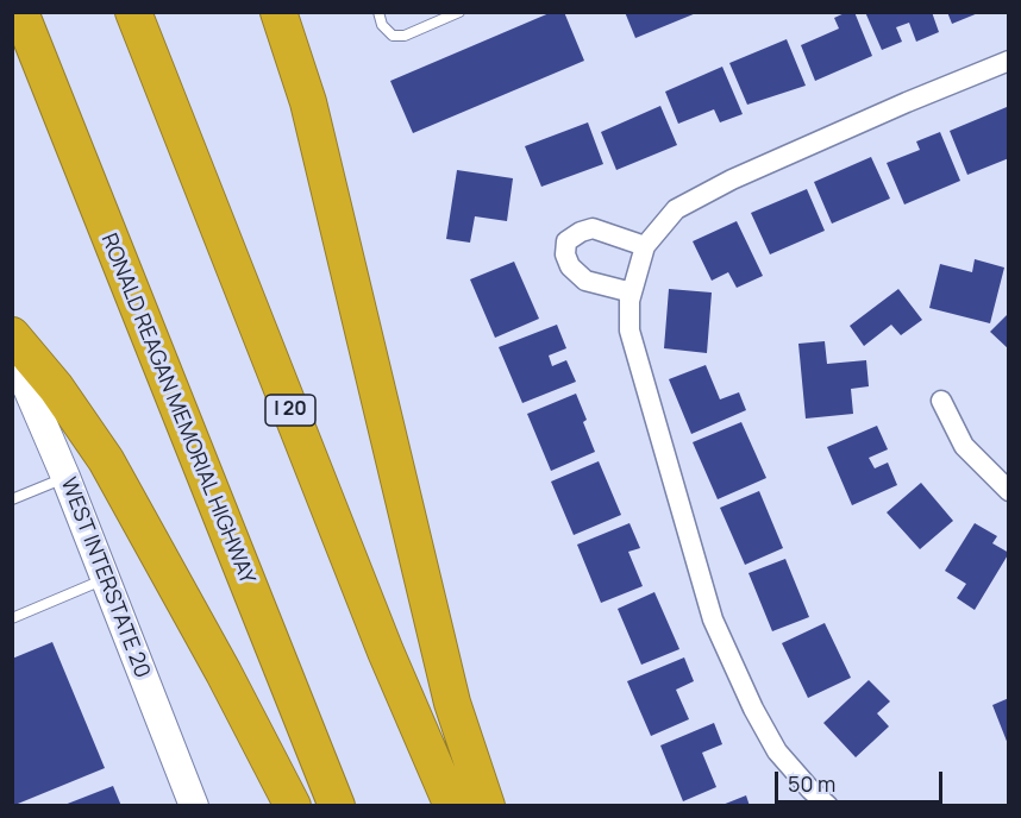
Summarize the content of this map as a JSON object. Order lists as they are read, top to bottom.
{
  "streets": {
    "highway": ["RONALD REAGAN MEMORIAL HIGHWAY", "I 20"],
    "main road": ["WEST INTERSTATE 20"]
  },
  "scale_bar": "50 m"
}
